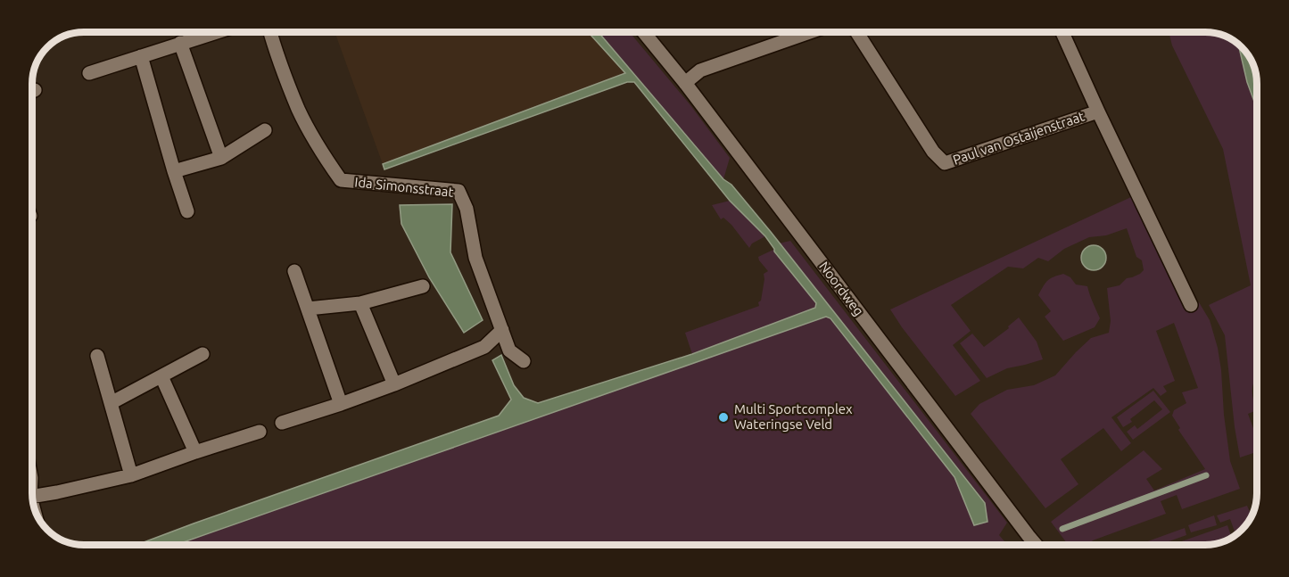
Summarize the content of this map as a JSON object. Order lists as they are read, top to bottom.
{
  "streets": {
    "street": ["Paul van Ostaijenstraat", "Ida Simonsstraat", "Noordweg"]
  },
  "places": ["Multi Sportcomplex Wateringse Veld"]
}
